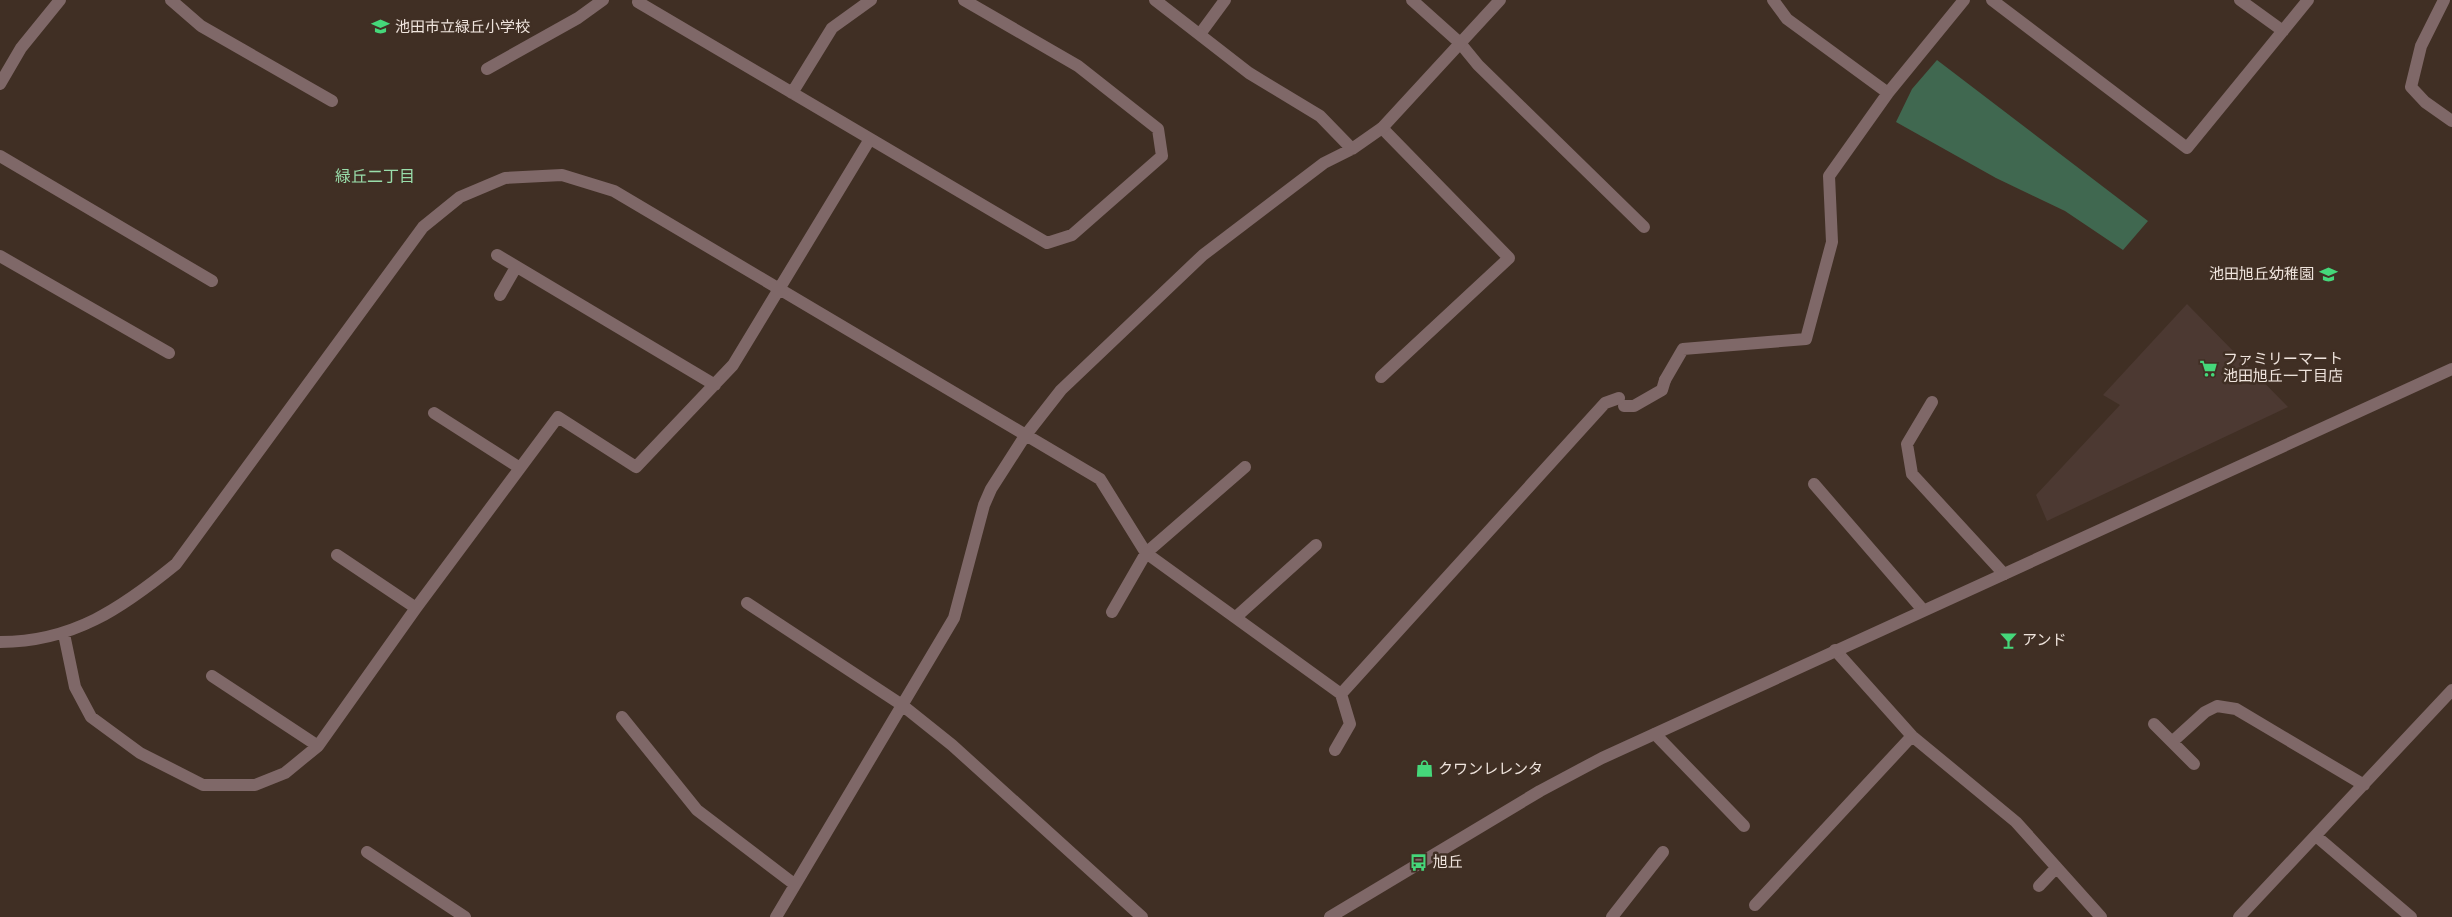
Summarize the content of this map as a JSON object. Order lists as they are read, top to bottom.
{
  "districts": ["緑丘二丁目"],
  "places": {
    "school or university": ["池田市立緑丘小学校", "池田旭丘幼稚園"],
    "supermarket": ["ファミリーマート 池田旭丘一丁目店"],
    "bar": ["アンド"],
    "shop": ["クワンレレンタ"],
    "bus stop": ["旭丘"]
  }
}
